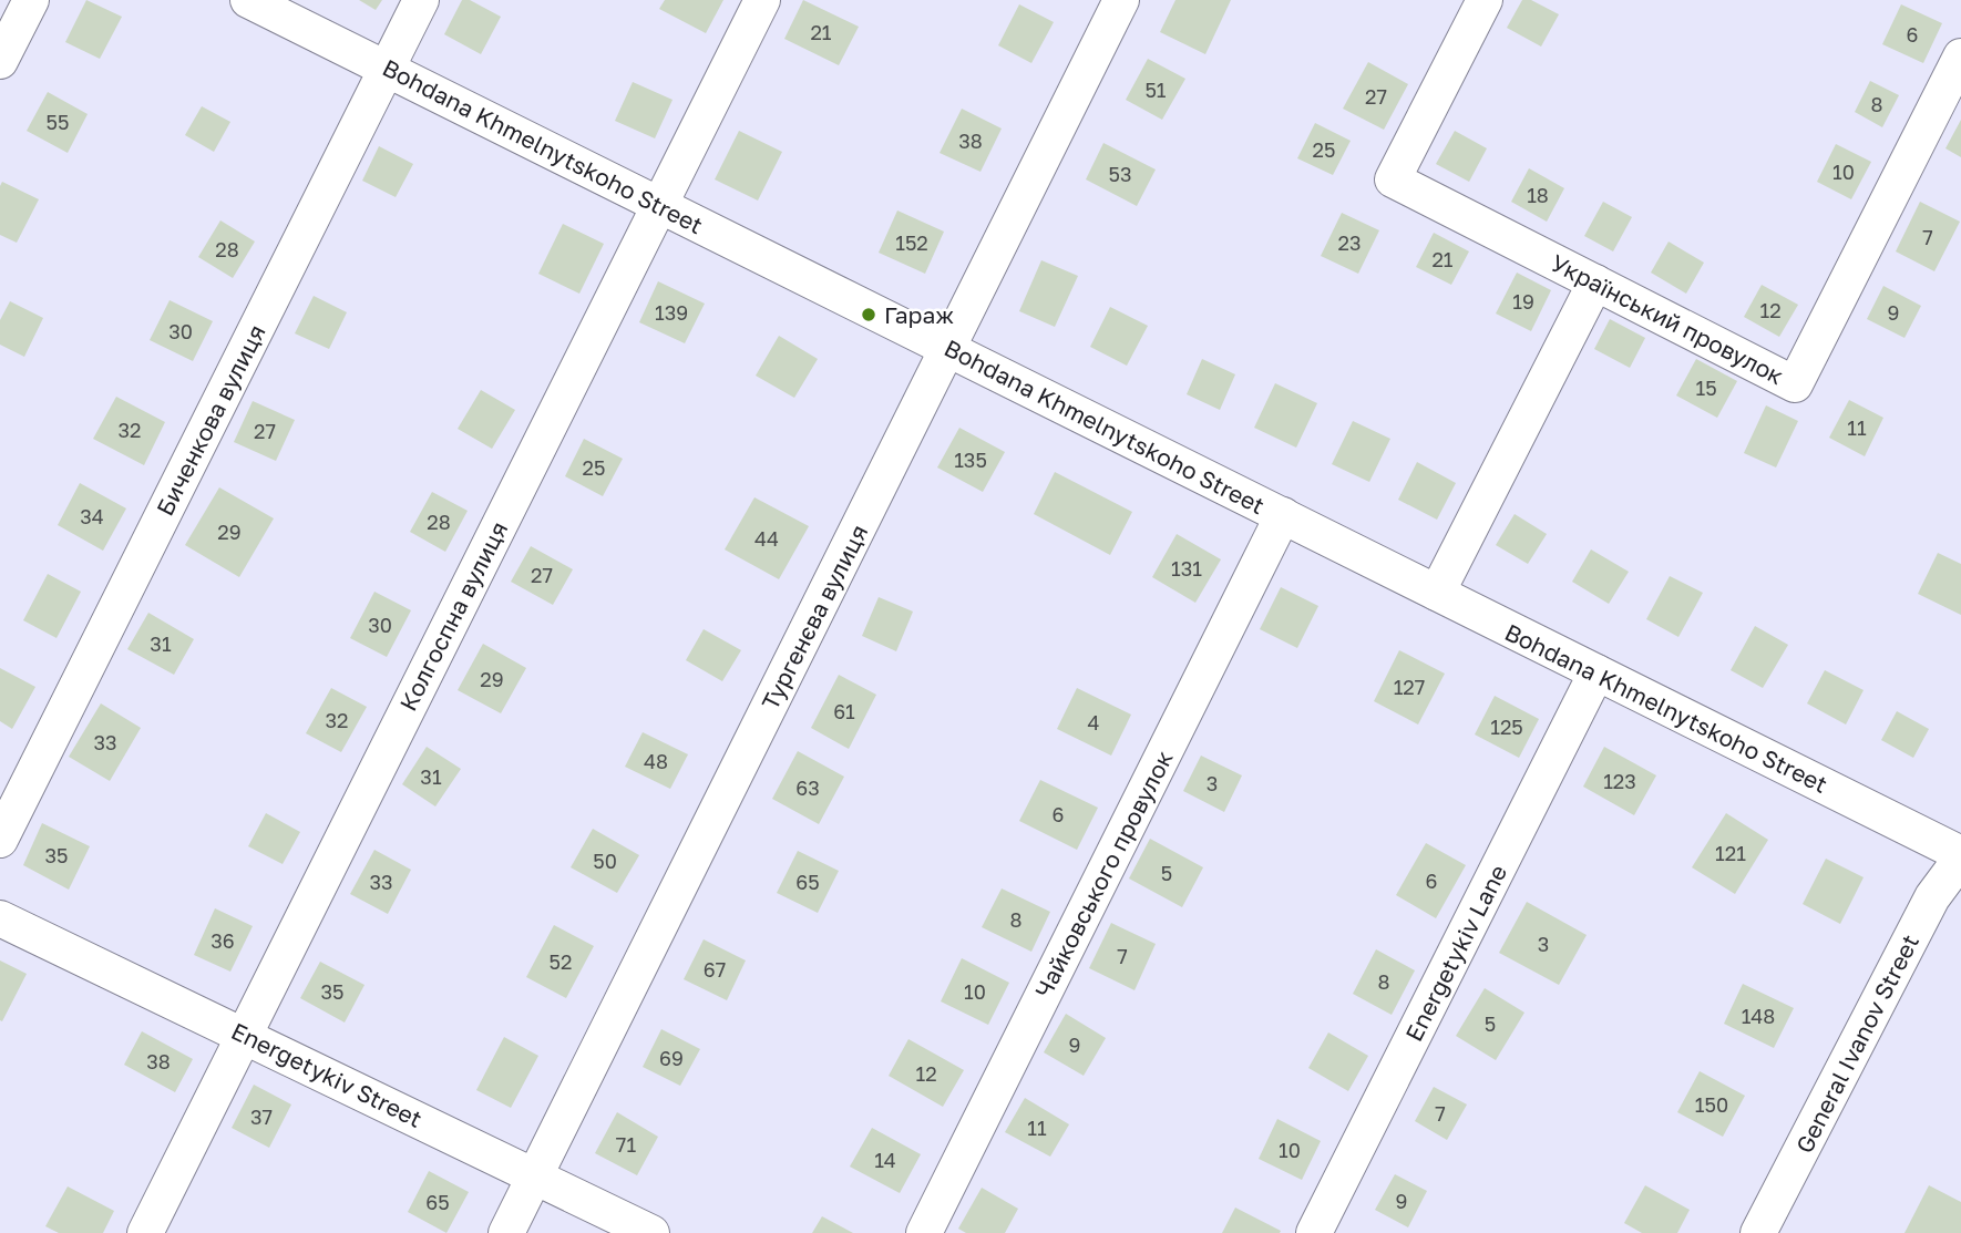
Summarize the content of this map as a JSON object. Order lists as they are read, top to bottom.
{
  "streets": {
    "street": [
      "Bohdana Khmelnytskoho Street",
      "Український провулок",
      "Биченкова вулиця",
      "Колгоспна вулиця",
      "Тургенєва вулиця",
      "Чайковського провулок",
      "Energetykiv Lane",
      "General Ivanov Street",
      "Energetykiv Street"
    ]
  },
  "crossings": [
    ["Bohdana Khmelnytskoho Street", "Биченкова вулиця"],
    ["Bohdana Khmelnytskoho Street", "Колгоспна вулиця"],
    ["Bohdana Khmelnytskoho Street", "Тургенєва вулиця"],
    ["Bohdana Khmelnytskoho Street", "Чайковського провулок"],
    ["Bohdana Khmelnytskoho Street", "Energetykiv Lane"],
    ["Bohdana Khmelnytskoho Street", "General Ivanov Street"],
    ["Колгоспна вулиця", "Energetykiv Street"],
    ["Тургенєва вулиця", "Energetykiv Street"]
  ],
  "places": ["Гараж"],
  "house_numbers": [
    "21",
    "6",
    "51",
    "27",
    "8",
    "55",
    "38",
    "25",
    "10",
    "53",
    "18",
    "7",
    "152",
    "23",
    "28",
    "21",
    "19",
    "12",
    "139",
    "9",
    "30",
    "15",
    "11",
    "32",
    "27",
    "135",
    "25",
    "34",
    "28",
    "29",
    "44",
    "131",
    "27",
    "30",
    "31",
    "29",
    "127",
    "61",
    "32",
    "4",
    "125",
    "33",
    "48",
    "31",
    "123",
    "3",
    "63",
    "6",
    "121",
    "35",
    "50",
    "5",
    "6",
    "33",
    "65",
    "8",
    "36",
    "3",
    "7",
    "52",
    "67",
    "8",
    "35",
    "10",
    "148",
    "5",
    "9",
    "69",
    "38",
    "12",
    "150",
    "7",
    "37",
    "11",
    "71",
    "10",
    "14",
    "9",
    "65"
  ]
}
